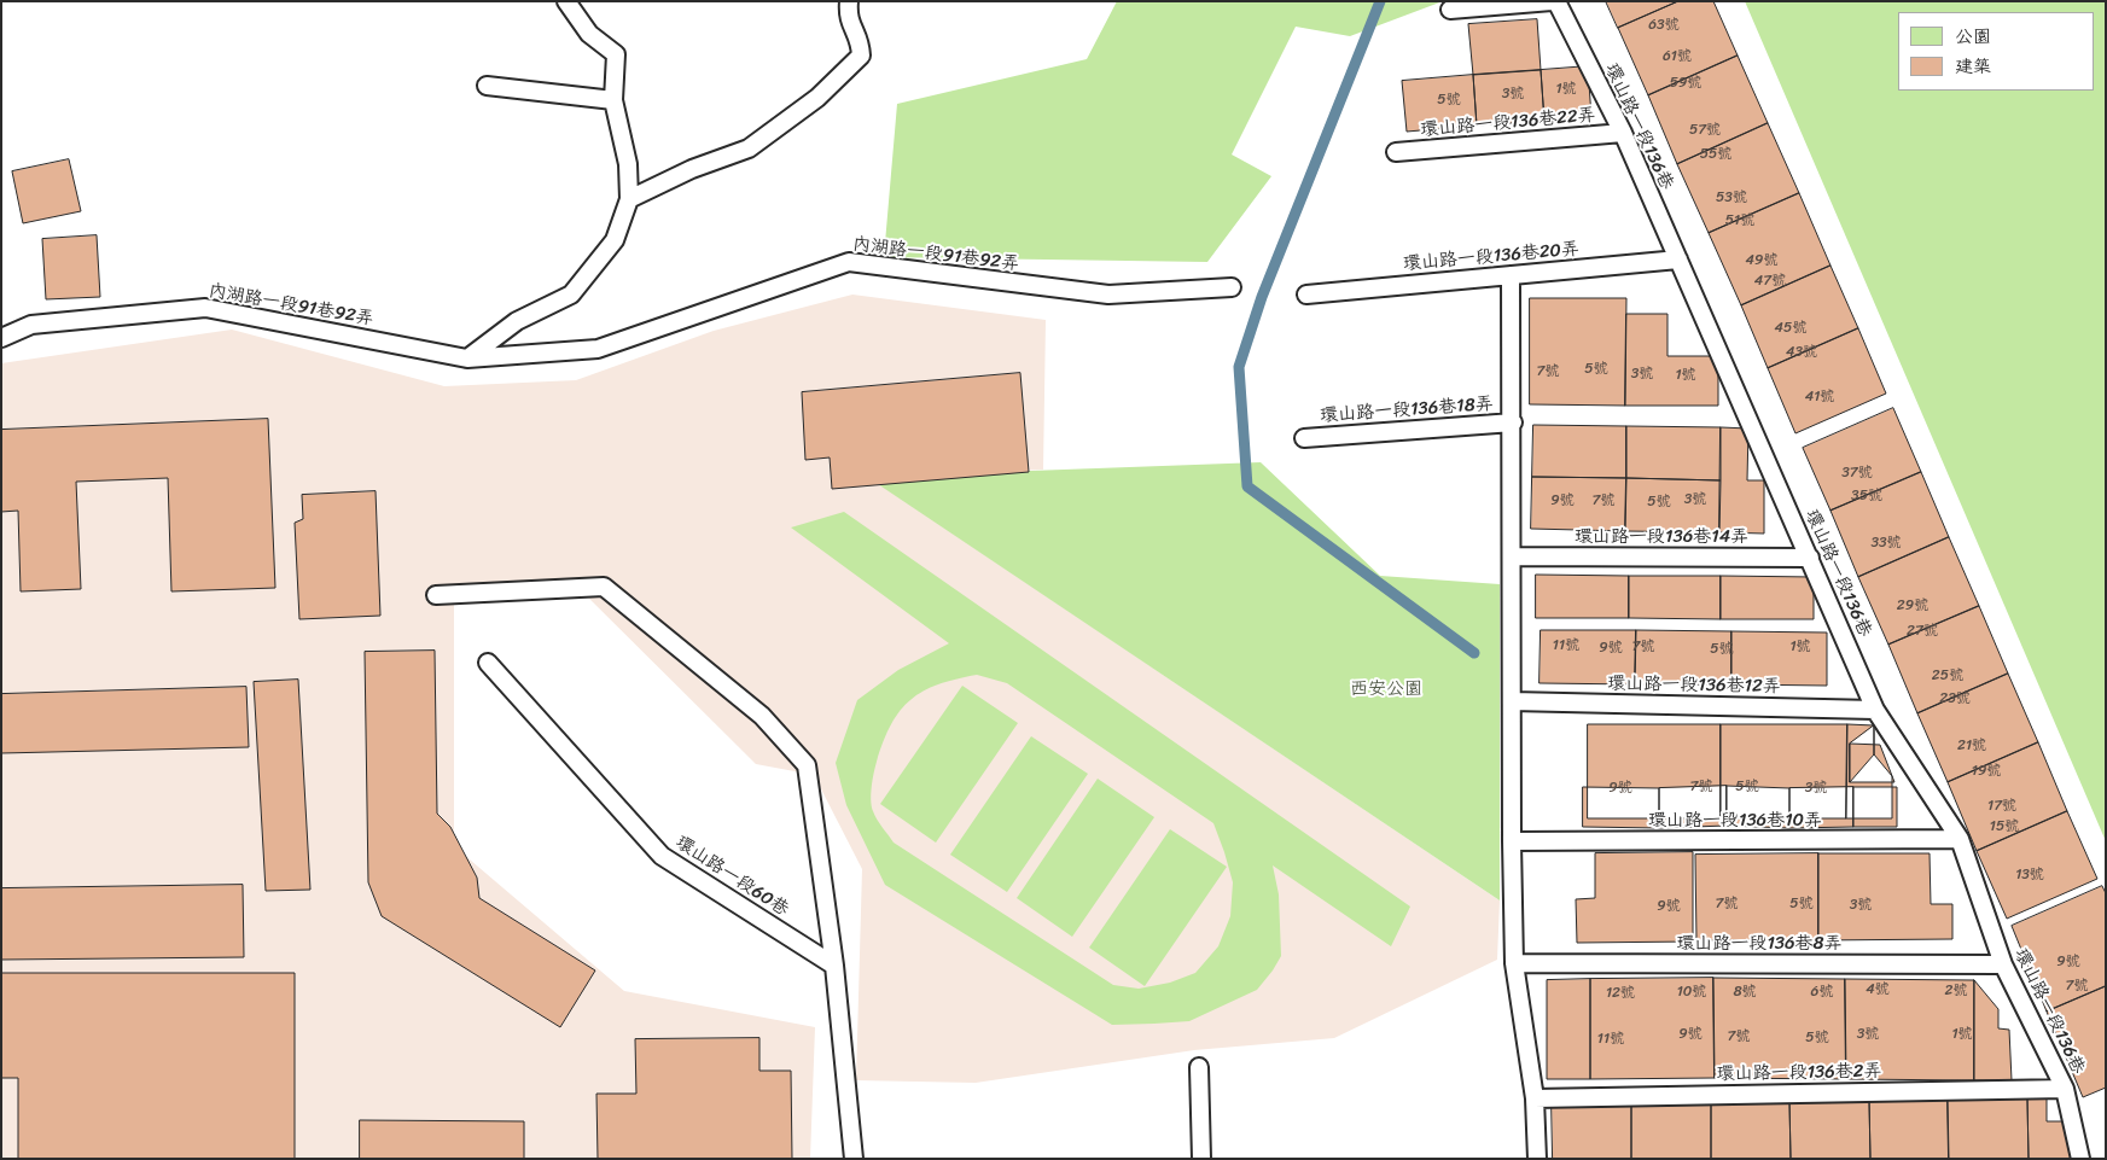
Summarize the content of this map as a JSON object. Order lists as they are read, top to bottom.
{
  "streets": {
    "lane": [
      "環山路一段136巷22弄",
      "環山路一段136巷",
      "內湖路一段91巷92弄",
      "環山路一段136巷20弄",
      "環山路一段136巷18弄",
      "環山路一段136巷14弄",
      "環山路一段136巷12弄",
      "環山路一段136巷10弄",
      "環山路一段60巷",
      "環山路一段136巷8弄",
      "環山路一段136巷2弄"
    ]
  },
  "crossings": [
    ["環山路一段136巷22弄", "環山路一段136巷"],
    ["環山路一段136巷", "環山路一段136巷20弄"],
    ["環山路一段136巷", "環山路一段136巷14弄"],
    ["環山路一段136巷", "環山路一段136巷12弄"],
    ["環山路一段136巷", "環山路一段136巷10弄"],
    ["環山路一段136巷", "環山路一段136巷8弄"],
    ["環山路一段136巷", "環山路一段136巷2弄"]
  ],
  "parks": ["西安公園"],
  "house_numbers": [
    "63號",
    "61號",
    "59號",
    "1號",
    "3號",
    "5號",
    "57號",
    "55號",
    "53號",
    "51號",
    "49號",
    "47號",
    "45號",
    "43號",
    "5號",
    "7號",
    "3號",
    "1號",
    "41號",
    "37號",
    "35號",
    "3號",
    "9號",
    "7號",
    "5號",
    "33號",
    "29號",
    "27號",
    "11號",
    "7號",
    "1號",
    "9號",
    "5號",
    "25號",
    "23號",
    "21號",
    "19號",
    "7號",
    "5號",
    "9號",
    "3號",
    "17號",
    "15號",
    "13號",
    "7號",
    "5號",
    "3號",
    "9號",
    "9號",
    "7號",
    "4號",
    "2號",
    "10號",
    "8號",
    "6號",
    "12號",
    "9號",
    "3號",
    "1號",
    "7號",
    "5號",
    "11號"
  ],
  "legend": ["公園", "建築"]
}
